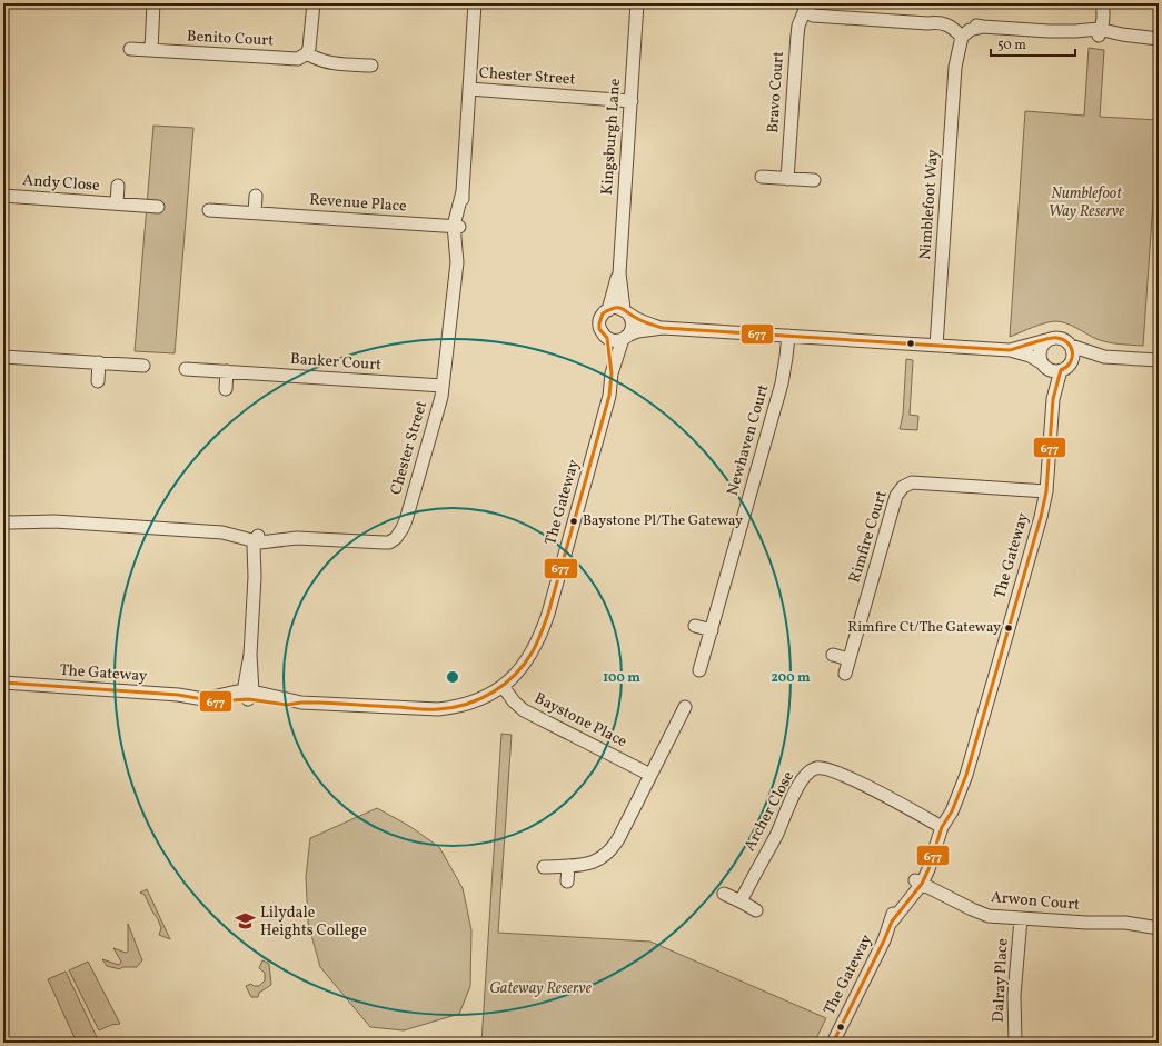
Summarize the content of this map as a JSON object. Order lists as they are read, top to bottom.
{
  "streets": {
    "street": [
      "Benito Court",
      "Chester Street",
      "Bravo Court",
      "Kingsburgh Lane",
      "Andy Close",
      "Revenue Place",
      "Nimblefoot Way",
      "Banker Court",
      "Newhaven Court",
      "The Gateway",
      "Rimfire Court",
      "Baystone Place",
      "Archer Close",
      "Arwon Court",
      "Dalray Place"
    ]
  },
  "crossings": [
    ["Chester Street", "Kingsburgh Lane"],
    ["Chester Street", "Revenue Place"],
    ["Chester Street", "Banker Court"],
    ["Kingsburgh Lane", "The Gateway"],
    ["The Gateway", "Rimfire Court"],
    ["The Gateway", "Baystone Place"],
    ["The Gateway", "Archer Close"],
    ["The Gateway", "Arwon Court"],
    ["Arwon Court", "Dalray Place"]
  ],
  "parks": ["Numblefoot Way Reserve", "Gateway Reserve"],
  "places": {
    "other": ["Baystone Pl/The Gateway", "Rimfire Ct/The Gateway"],
    "school or university": ["Lilydale Heights College"]
  },
  "lines": ["transit line 677"],
  "scale_bar": "50 m",
  "rings": ["100 m", "200 m"]
}
